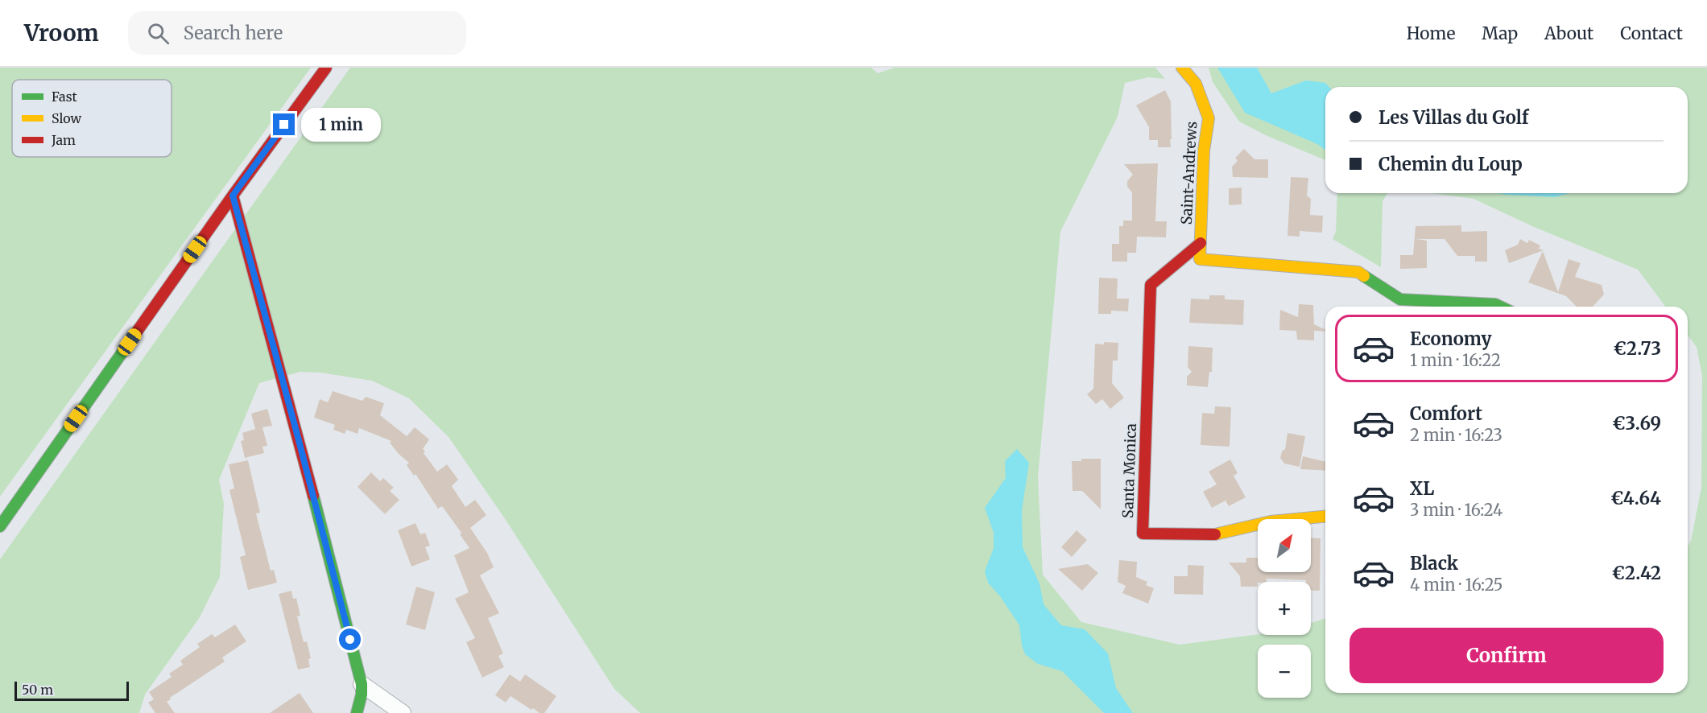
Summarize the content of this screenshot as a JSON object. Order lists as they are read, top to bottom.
{
  "streets": {
    "street": ["Saint-Andrews", "Santa Monica"]
  },
  "crossings": [
    ["Saint-Andrews", "Santa Monica"]
  ],
  "legend": ["Fast", "Slow", "Jam"],
  "scale_bar": "50 m",
  "north": "top right",
  "page": {
    "header": "Vroom",
    "search": "Search here",
    "nav": [
      "Home",
      "Map",
      "About",
      "Contact"
    ],
    "banner": ["Les Villas du Golf", "Chemin du Loup"],
    "bubble": "1 min",
    "list": [
      {
        "name": "Economy",
        "note": "1 min · 16:22",
        "value": "€2.73"
      },
      {
        "name": "Comfort",
        "note": "2 min · 16:23",
        "value": "€3.69"
      },
      {
        "name": "XL",
        "note": "3 min · 16:24",
        "value": "€4.64"
      },
      {
        "name": "Black",
        "note": "4 min · 16:25",
        "value": "€2.42"
      }
    ],
    "map_buttons": ["+", "−"],
    "buttons": "Confirm",
    "scale": "50 m"
  }
}
